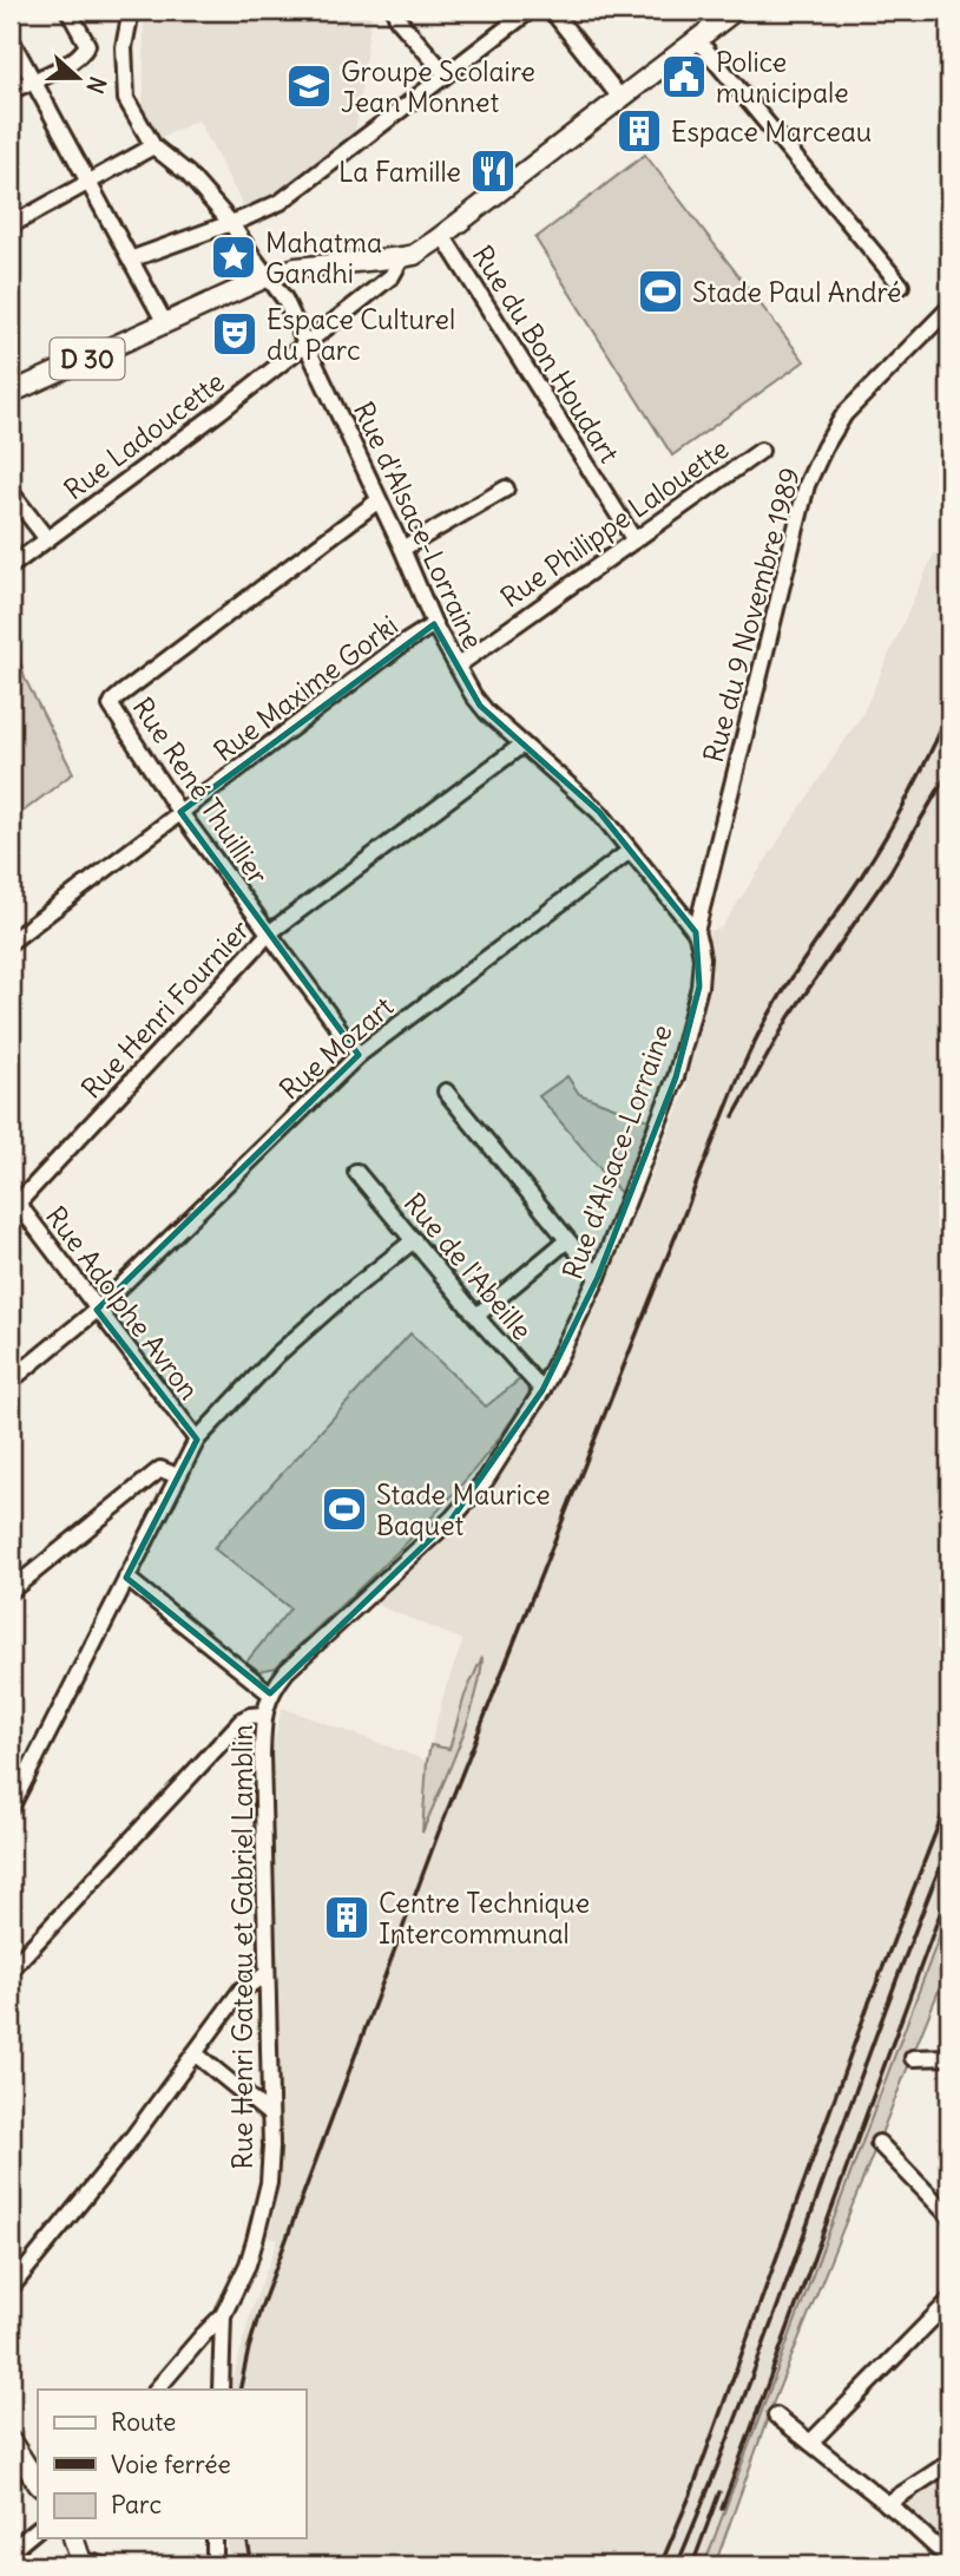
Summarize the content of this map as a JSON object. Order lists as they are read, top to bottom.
{
  "streets": {
    "main road": ["D 30"],
    "street": [
      "Rue du Bon Houdart",
      "Rue Ladoucette",
      "Rue Philippe Lalouette",
      "Rue d'Alsace-Lorraine",
      "Rue du 9 Novembre 1989",
      "Rue Maxime Gorki",
      "Rue René Thuillier",
      "Rue Henri Fournier",
      "Rue Mozart",
      "Rue de l'Abeille",
      "Rue Adolphe Avron",
      "Rue Henri Gateau et Gabriel Lamblin"
    ]
  },
  "crossings": [
    ["Rue du Bon Houdart", "D 30"],
    ["Rue du Bon Houdart", "Rue Philippe Lalouette"],
    ["D 30", "Rue Ladoucette"],
    ["D 30", "Rue d'Alsace-Lorraine"],
    ["Rue Ladoucette", "Rue d'Alsace-Lorraine"],
    ["Rue Philippe Lalouette", "Rue d'Alsace-Lorraine"],
    ["Rue d'Alsace-Lorraine", "Rue du 9 Novembre 1989"],
    ["Rue d'Alsace-Lorraine", "Rue Maxime Gorki"],
    ["Rue d'Alsace-Lorraine", "Rue René Thuillier"],
    ["Rue d'Alsace-Lorraine", "Rue Henri Fournier"],
    ["Rue d'Alsace-Lorraine", "Rue Mozart"],
    ["Rue d'Alsace-Lorraine", "Rue de l'Abeille"],
    ["Rue d'Alsace-Lorraine", "Rue Henri Gateau et Gabriel Lamblin"],
    ["Rue Maxime Gorki", "Rue René Thuillier"],
    ["Rue René Thuillier", "Rue Henri Fournier"],
    ["Rue René Thuillier", "Rue Mozart"],
    ["Rue Henri Fournier", "Rue Adolphe Avron"],
    ["Rue Mozart", "Rue Adolphe Avron"]
  ],
  "places": {
    "public building": ["Police municipale"],
    "school or university": ["Groupe Scolaire Jean Monnet"],
    "building": ["Espace Marceau", "Centre Technique Intercommunal"],
    "restaurant": ["La Famille"],
    "place": ["Mahatma Gandhi"],
    "sports": ["Stade Paul André", "Stade Maurice Baquet"],
    "theatre": ["Espace Culturel du Parc"]
  },
  "legend": ["Route", "Voie ferrée", "Parc"],
  "north": "right"
}
